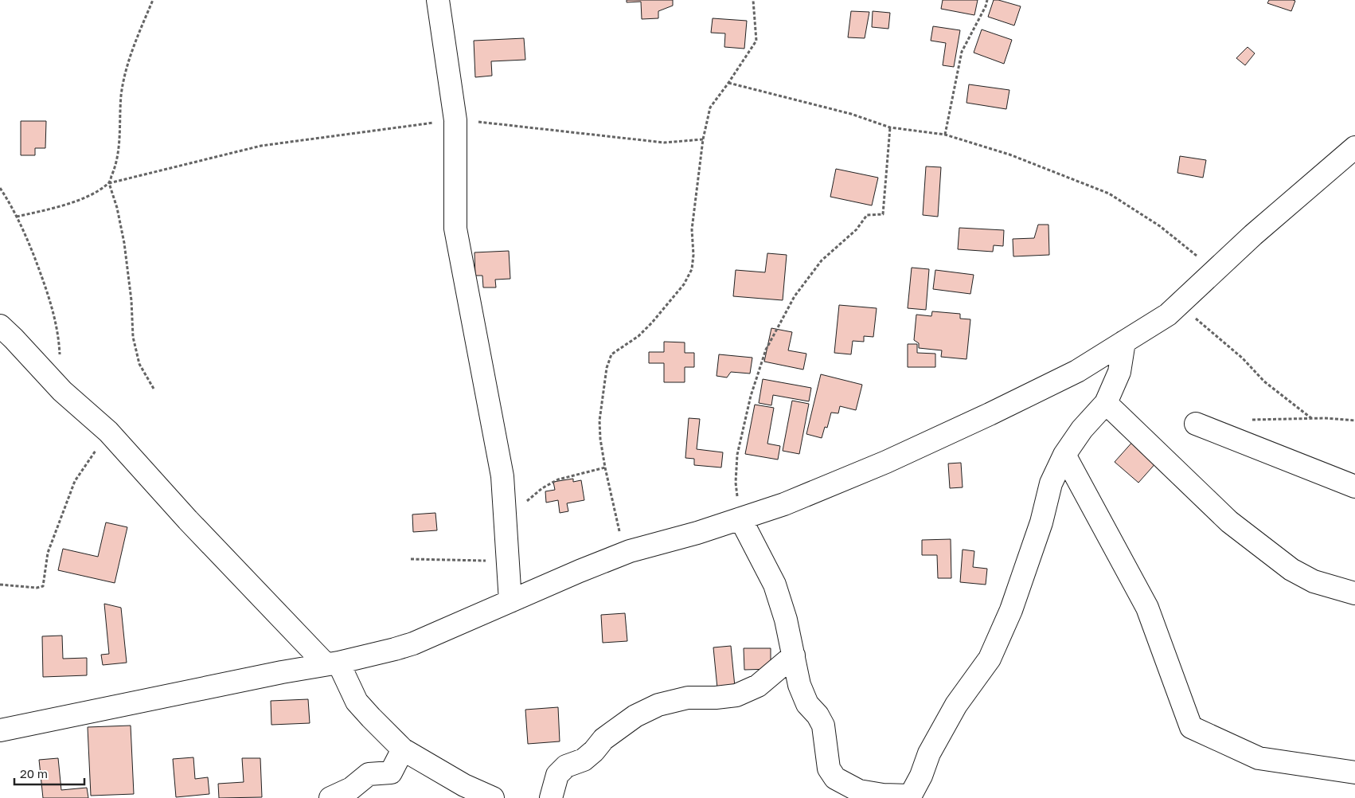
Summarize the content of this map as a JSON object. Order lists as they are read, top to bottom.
{
  "scale_bar": "20 m"
}
